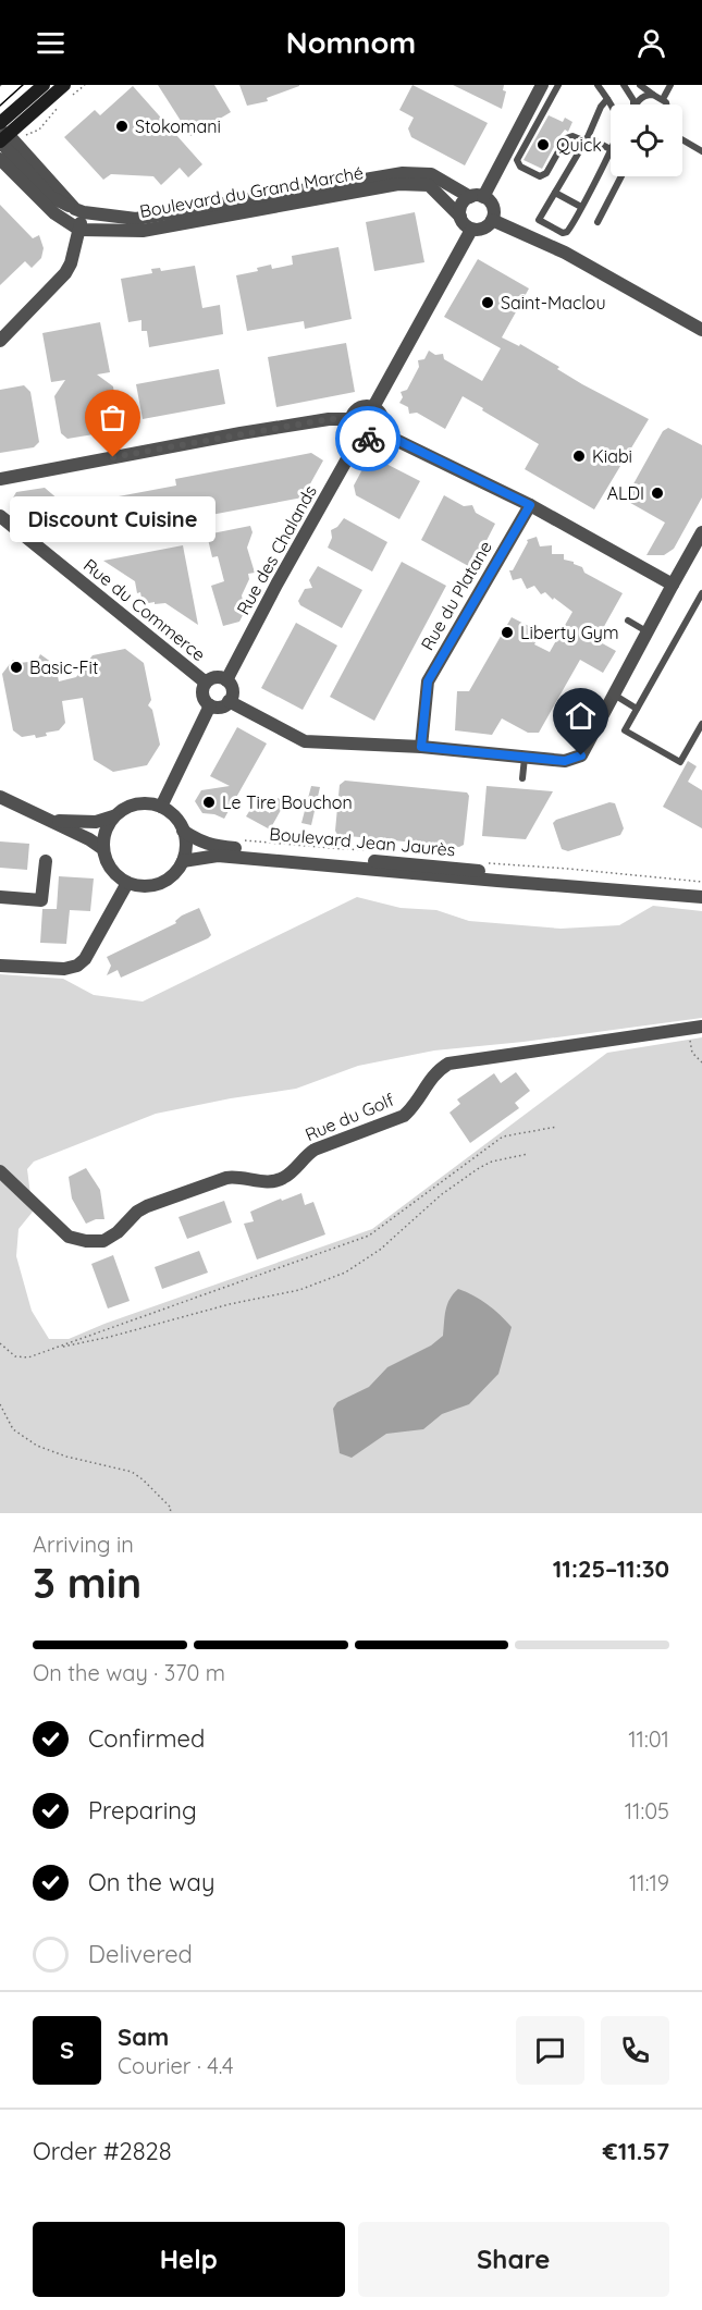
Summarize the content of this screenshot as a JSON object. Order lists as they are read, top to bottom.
{
  "streets": {
    "street": [
      "Boulevard du Grand Marché",
      "Rue des Chalands",
      "Rue du Platane",
      "Rue du Commerce",
      "Boulevard Jean Jaurès",
      "Rue du Golf"
    ]
  },
  "crossings": [
    ["Rue des Chalands", "Rue du Commerce"]
  ],
  "places": [
    "Stokomani",
    "Quick",
    "Saint-Maclou",
    "Kiabi",
    "Discount Cuisine",
    "ALDI",
    "Liberty Gym",
    "Basic-Fit",
    "Le Tire Bouchon"
  ],
  "page": {
    "header": "Nomnom",
    "bubble": "Discount Cuisine",
    "heading": ["3 min", "Arriving in", "11:25–11:30"],
    "panel": [
      "Sam",
      "Courier · 4.4",
      "Order #2828",
      "€11.57"
    ],
    "bar": "On the way · 370 m",
    "list": [
      ["Confirmed", "11:01"],
      ["Preparing", "11:05"],
      ["On the way", "11:19"],
      "Delivered"
    ],
    "round": "S",
    "buttons": ["Help", "Share"]
  }
}
